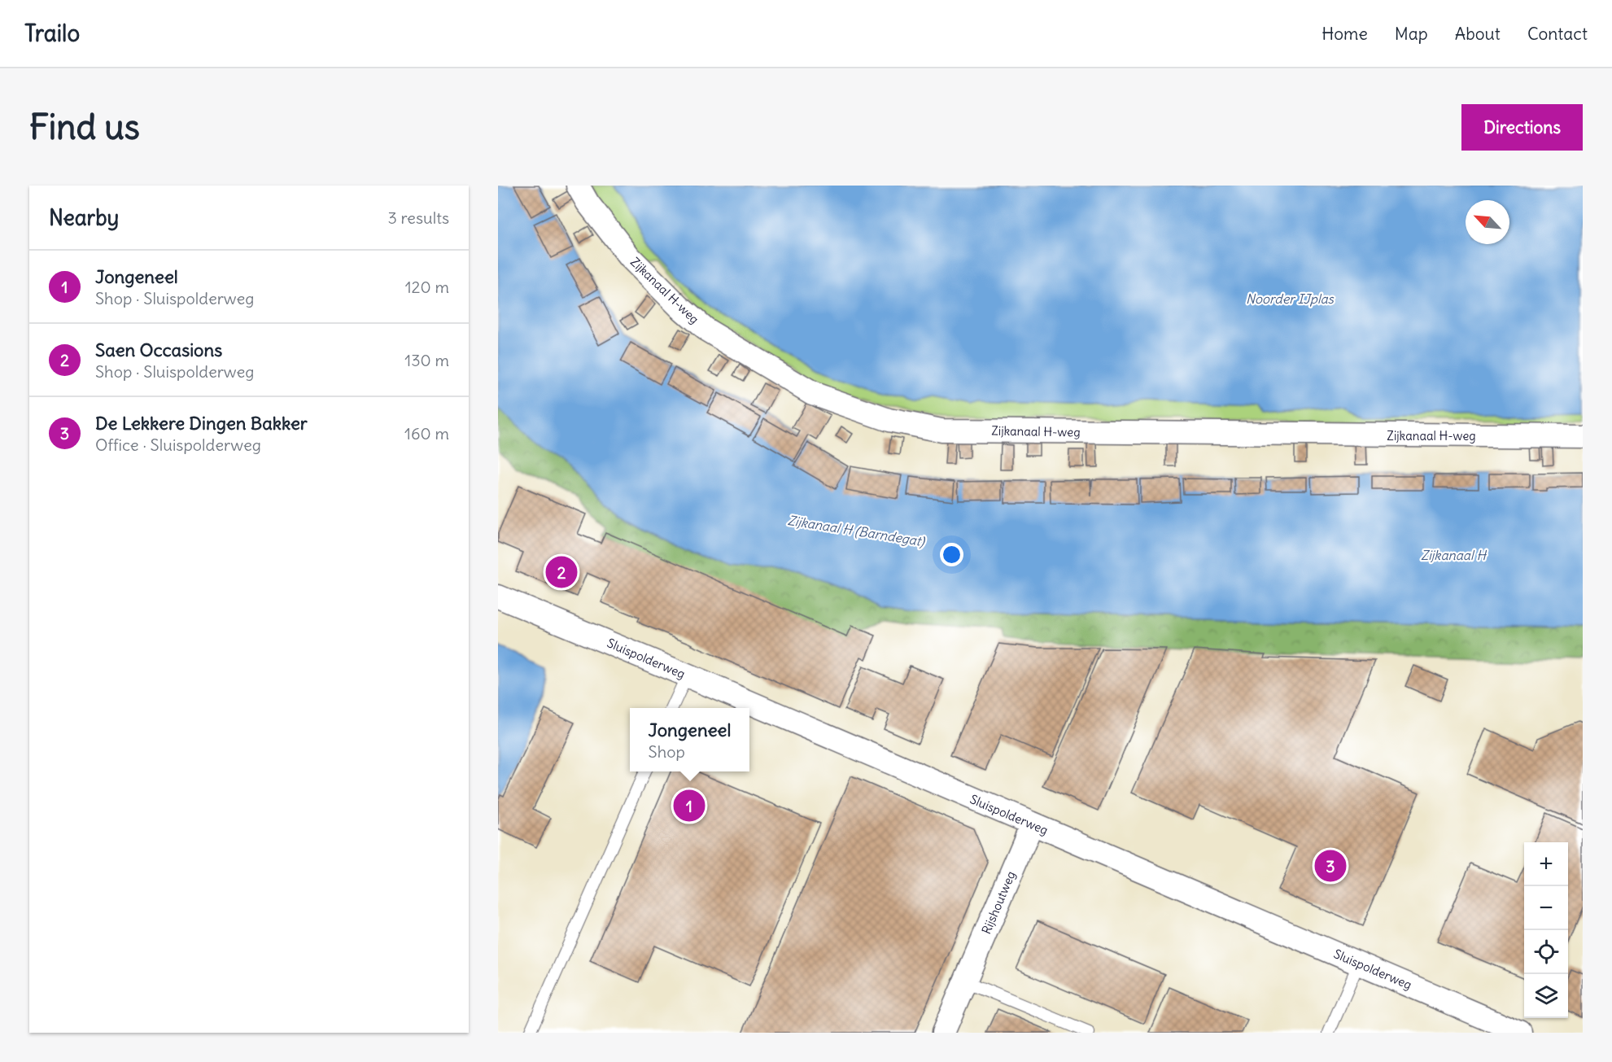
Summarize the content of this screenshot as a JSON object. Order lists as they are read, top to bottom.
{
  "streets": {
    "street": ["Zijkanaal H-weg", "Sluispolderweg", "Rijshoutweg"]
  },
  "crossings": [
    ["Sluispolderweg", "Rijshoutweg"]
  ],
  "water": ["Noorder IJplas", "Zijkanaal H (Barndegat)", "Zijkanaal H"],
  "north": "top left",
  "page": {
    "header": "Trailo",
    "nav": [
      "Home",
      "Map",
      "About",
      "Contact"
    ],
    "buttons": "Directions",
    "title": "Find us",
    "heading": ["Nearby", "3 results"],
    "list": [
      {
        "mark": "1",
        "name": "Jongeneel",
        "note": "Shop · Sluispolderweg",
        "value": "120 m"
      },
      {
        "mark": "2",
        "name": "Saen Occasions",
        "note": "Shop · Sluispolderweg",
        "value": "130 m"
      },
      {
        "mark": "3",
        "name": "De Lekkere Dingen Bakker",
        "note": "Office · Sluispolderweg",
        "value": "160 m"
      }
    ],
    "pins": ["2", "1", "3"],
    "popup": ["Jongeneel", "Shop"],
    "map_buttons": ["+", "−"]
  }
}
